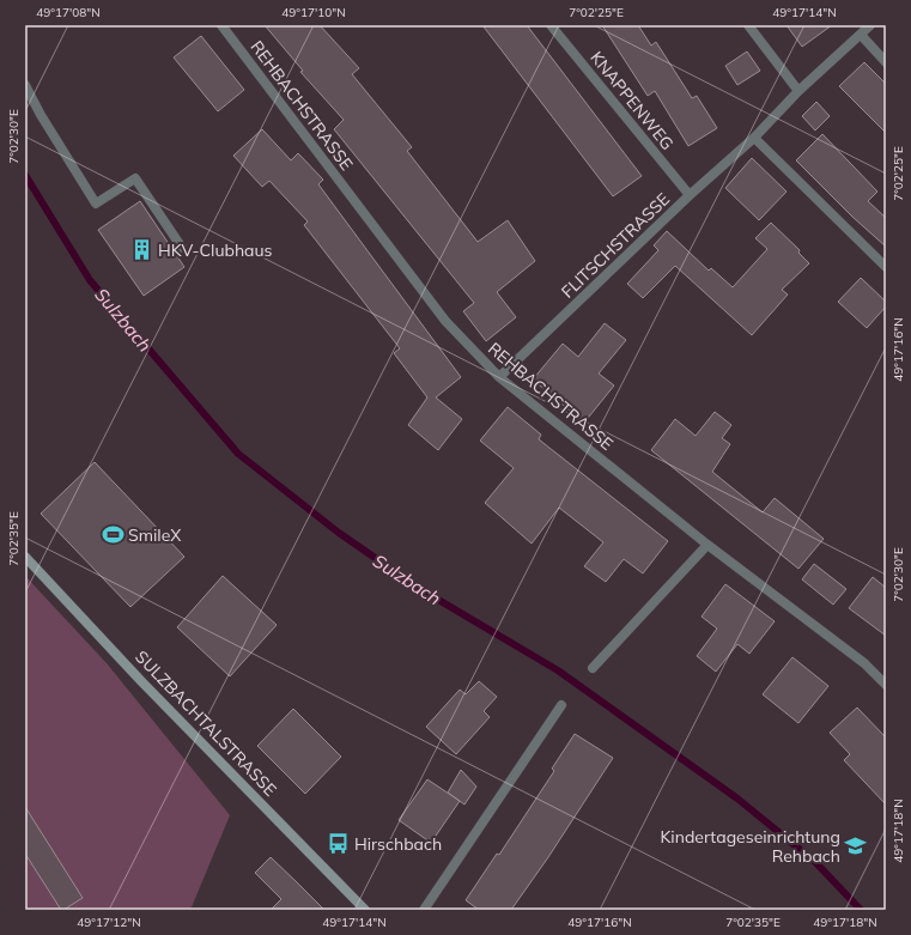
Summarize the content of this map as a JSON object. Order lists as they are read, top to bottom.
{
  "streets": {
    "main road": ["SULZBACHTALSTRASSE"],
    "street": ["KNAPPENWEG", "REHBACHSTRASSE", "FLITSCHSTRASSE"]
  },
  "crossings": [
    ["KNAPPENWEG", "FLITSCHSTRASSE"],
    ["REHBACHSTRASSE", "FLITSCHSTRASSE"]
  ],
  "water": ["Sulzbach"],
  "places": {
    "building": ["HKV-Clubhaus"],
    "sports": ["SmileX"],
    "bus stop": ["Hirschbach"],
    "school or university": ["Kindertageseinrichtung Rehbach"]
  },
  "coordinates": [
    "49°17'08\"N",
    "49°17'10\"N",
    "7°02'25\"E",
    "49°17'14\"N",
    "7°02'30\"E",
    "49°17'16\"N",
    "7°02'35\"E",
    "49°17'18\"N",
    "49°17'12\"N"
  ]
}
